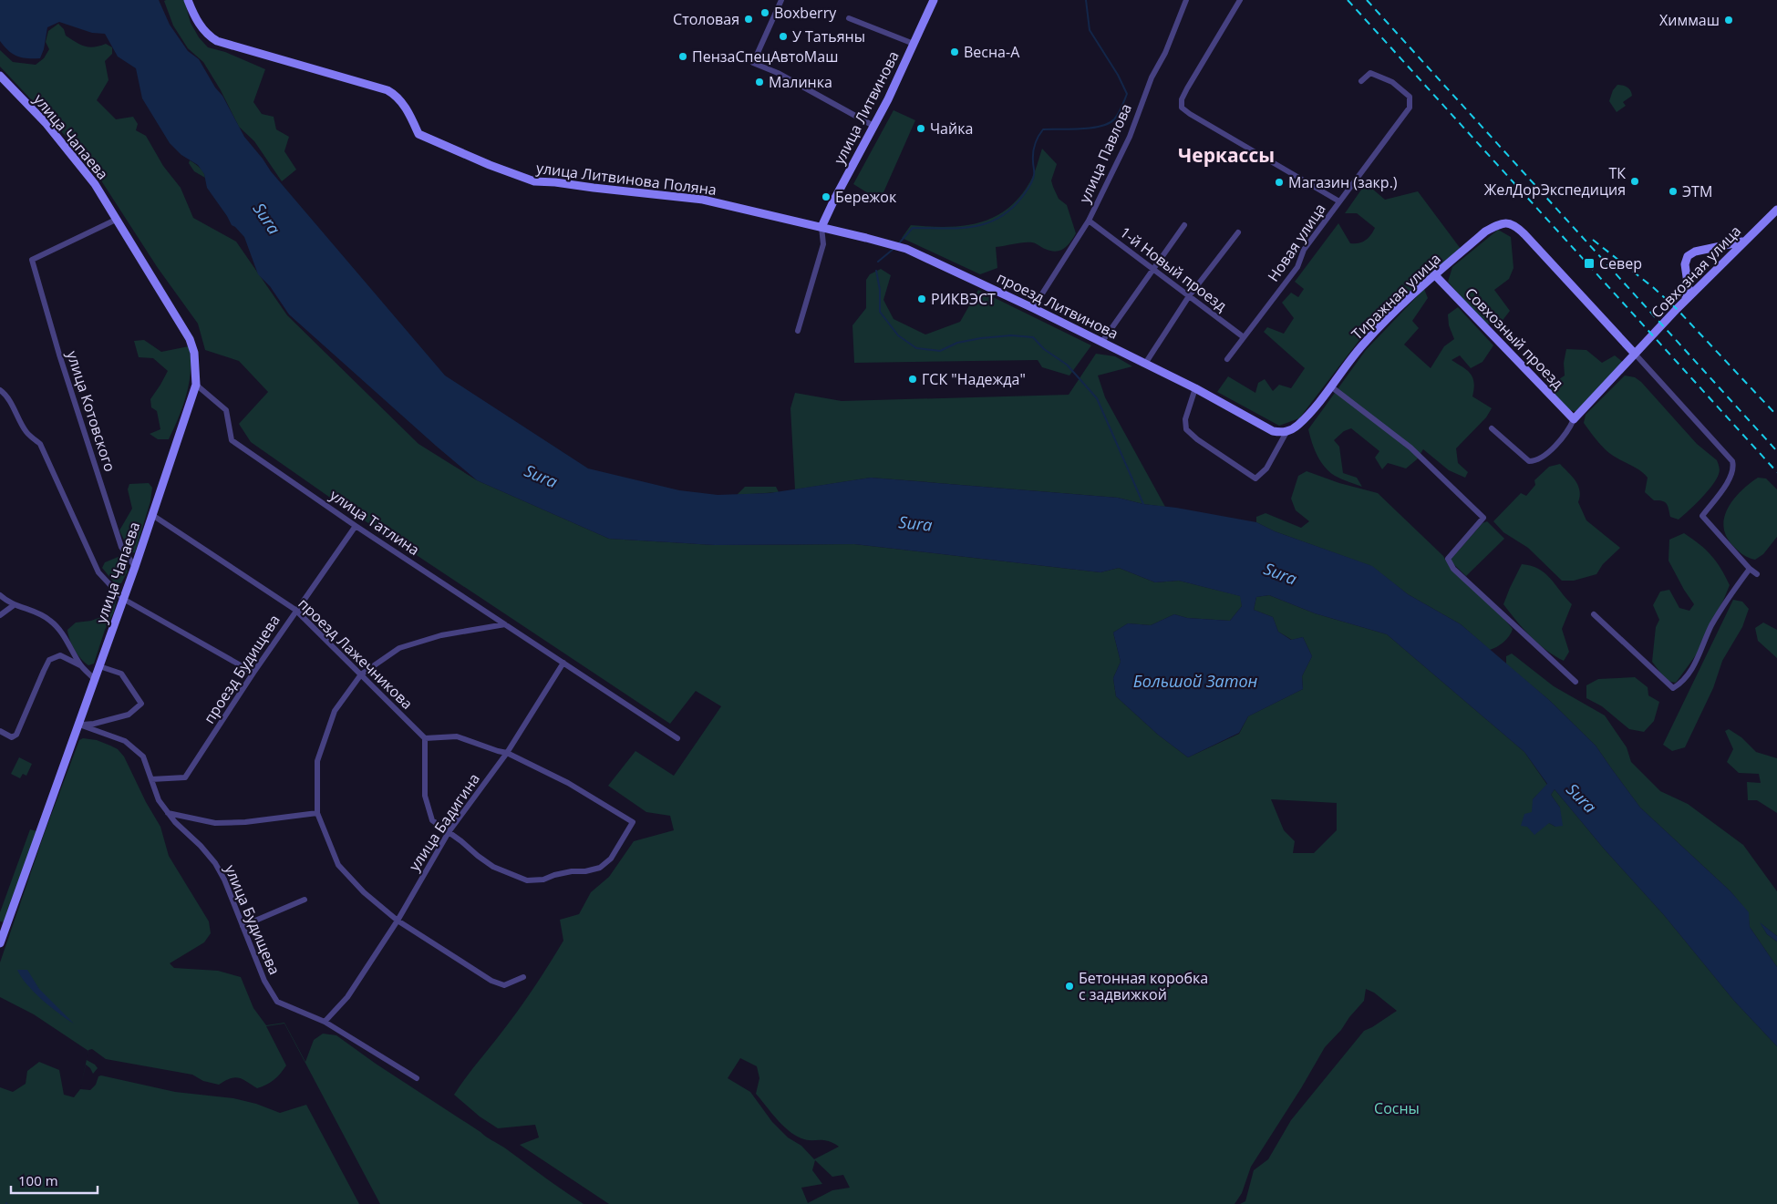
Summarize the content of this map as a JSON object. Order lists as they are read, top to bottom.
{
  "streets": {
    "main road": [
      "улица Литвинова",
      "улица Чапаева",
      "улица Литвинова Поляна",
      "Совхозная улица",
      "Тиражная улица",
      "проезд Литвинова",
      "Совхозный проезд"
    ],
    "street": [
      "улица Павлова",
      "Новая улица",
      "1-й Новый проезд",
      "улица Котовского",
      "улица Татлина",
      "проезд Лажечникова",
      "проезд Будищева",
      "улица Бадигина",
      "улица Будищева"
    ]
  },
  "crossings": [
    ["улица Литвинова", "улица Литвинова Поляна"],
    ["улица Литвинова", "проезд Литвинова"],
    ["улица Чапаева", "улица Котовского"],
    ["улица Чапаева", "улица Татлина"],
    ["улица Чапаева", "проезд Лажечникова"],
    ["улица Чапаева", "улица Будищева"],
    ["улица Павлова", "1-й Новый проезд"],
    ["улица Павлова", "проезд Литвинова"],
    ["улица Литвинова Поляна", "проезд Литвинова"],
    ["Новая улица", "1-й Новый проезд"],
    ["Совхозная улица", "Тиражная улица"],
    ["Совхозная улица", "Совхозный проезд"],
    ["Тиражная улица", "проезд Литвинова"],
    ["Тиражная улица", "Совхозный проезд"],
    ["улица Татлина", "проезд Будищева"],
    ["улица Татлина", "улица Бадигина"],
    ["проезд Лажечникова", "проезд Будищева"],
    ["проезд Будищева", "улица Будищева"],
    ["улица Бадигина", "улица Будищева"]
  ],
  "districts": ["Черкассы"],
  "water": ["Sura", "Большой Затон"],
  "parks": ["Сосны"],
  "places": {
    "other": [
      "Boxberry",
      "Столовая",
      "Химмаш",
      "У Татьяны",
      "Весна-А",
      "ПензаСпецАвтоМаш",
      "Малинка",
      "Чайка",
      "ТК ЖелДорЭкспедиция",
      "Магазин (закр.)",
      "ЭТМ",
      "Бережок",
      "РИКВЭСТ",
      "ГСК \"Надежда\"",
      "Бетонная коробка с задвижкой"
    ],
    "transit": ["Север"]
  },
  "scale_bar": "100 m"
}
